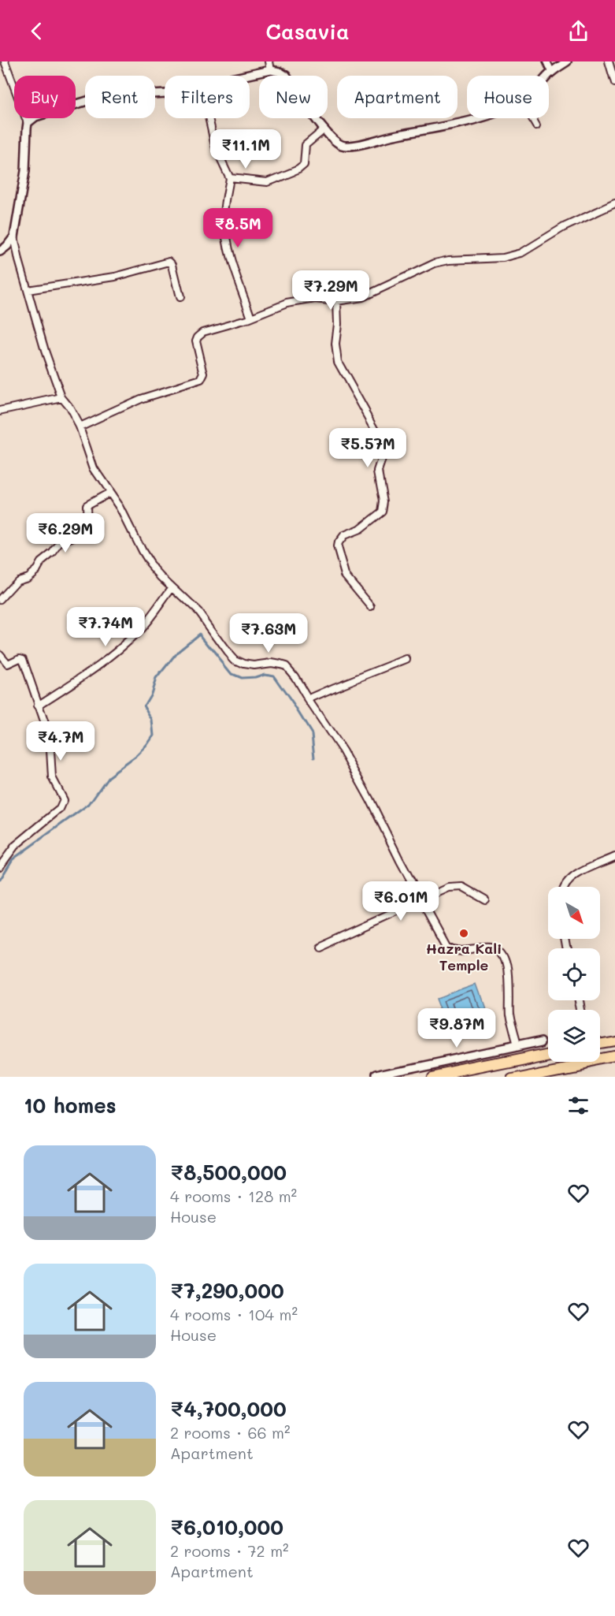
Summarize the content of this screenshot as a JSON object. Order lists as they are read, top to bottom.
{
  "places": ["Hazra Kali Temple"],
  "north": "bottom right",
  "page": {
    "header": "Casavia",
    "chip": [
      "Buy",
      "Rent",
      "Filters",
      "New",
      "Apartment",
      "House"
    ],
    "price": [
      "₹11.1M",
      "₹8.5M",
      "₹7.29M",
      "₹5.57M",
      "₹6.29M",
      "₹7.74M",
      "₹7.63M",
      "₹4.7M",
      "₹6.01M",
      "₹9.87M"
    ],
    "heading": "10 homes",
    "list": [
      {
        "name": "₹8,500,000",
        "note": "4 rooms · 128 m² · House"
      },
      {
        "name": "₹7,290,000",
        "note": "4 rooms · 104 m² · House"
      },
      {
        "name": "₹4,700,000",
        "note": "2 rooms · 66 m² · Apartment"
      },
      {
        "name": "₹6,010,000",
        "note": "2 rooms · 72 m² · Apartment"
      }
    ]
  }
}
